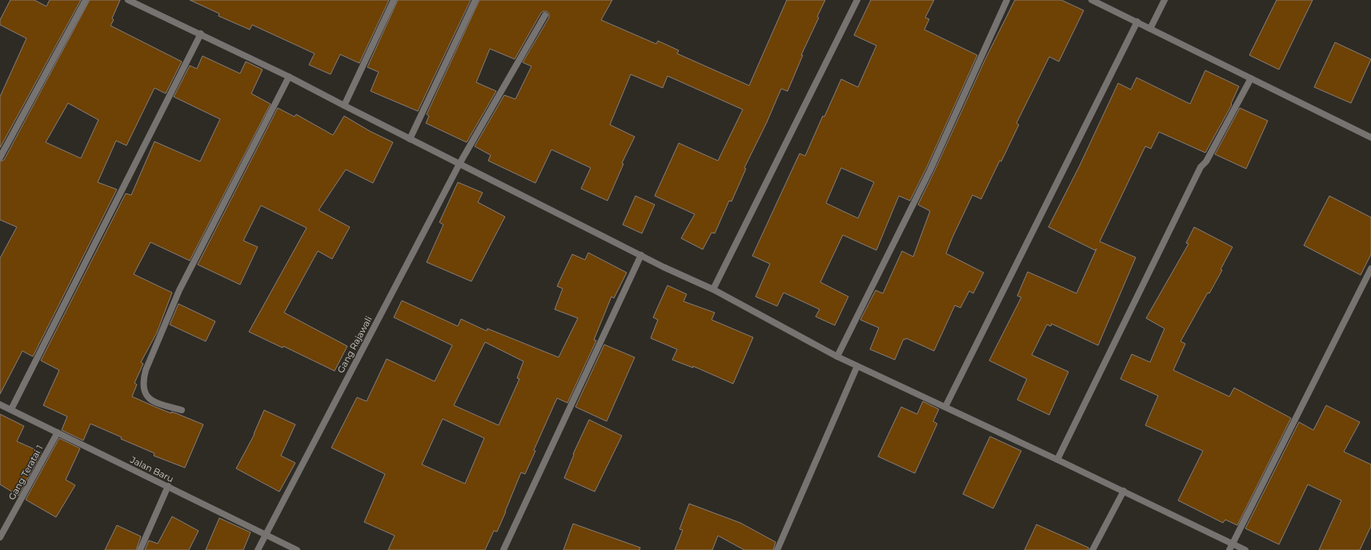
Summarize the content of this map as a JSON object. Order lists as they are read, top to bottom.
{
  "streets": {
    "street": ["Gang Rajawali", "Jalan Baru", "Gang Teratai 1"]
  },
  "crossings": [
    ["Gang Rajawali", "Jalan Baru"],
    ["Jalan Baru", "Gang Teratai 1"]
  ]
}
